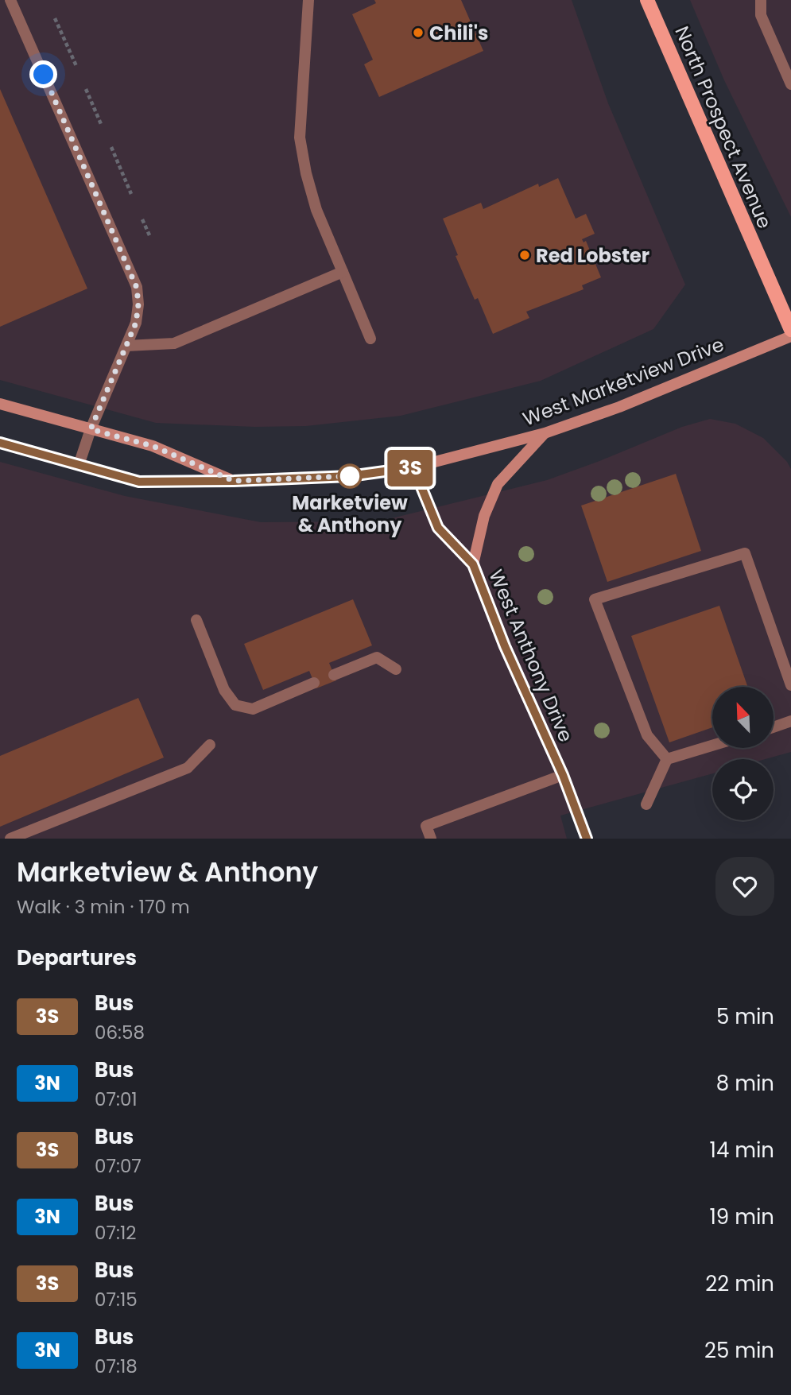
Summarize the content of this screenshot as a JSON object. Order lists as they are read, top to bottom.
{
  "streets": {
    "main road": ["North Prospect Avenue", "West Marketview Drive", "West Anthony Drive"]
  },
  "crossings": [
    ["West Marketview Drive", "West Anthony Drive"]
  ],
  "places": ["Chili's", "Red Lobster", "Marketview & Anthony"],
  "lines": ["bus line 3S"],
  "north": "top left",
  "page": {
    "on_map": "3S",
    "heading": [
      ["Marketview & Anthony", "Walk · 3 min · 170 m"],
      "Departures"
    ],
    "list": [
      {
        "mark": "3S",
        "name": "Bus",
        "note": "06:58",
        "value": "5 min"
      },
      {
        "mark": "3N",
        "name": "Bus",
        "note": "07:01",
        "value": "8 min"
      },
      {
        "mark": "3S",
        "name": "Bus",
        "note": "07:07",
        "value": "14 min"
      },
      {
        "mark": "3N",
        "name": "Bus",
        "note": "07:12",
        "value": "19 min"
      },
      {
        "mark": "3S",
        "name": "Bus",
        "note": "07:15",
        "value": "22 min"
      },
      {
        "mark": "3N",
        "name": "Bus",
        "note": "07:18",
        "value": "25 min"
      }
    ]
  }
}
